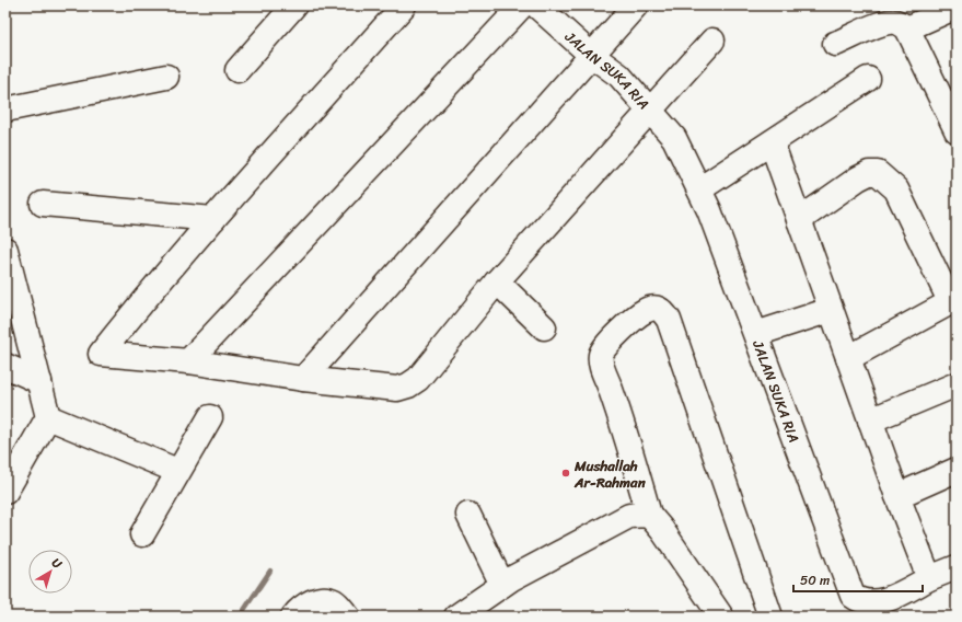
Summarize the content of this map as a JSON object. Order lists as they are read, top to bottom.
{
  "streets": {
    "street": ["JALAN SUKA RIA"]
  },
  "places": ["Mushallah Ar-Rahman"],
  "scale_bar": "50 m",
  "north": "top right"
}
